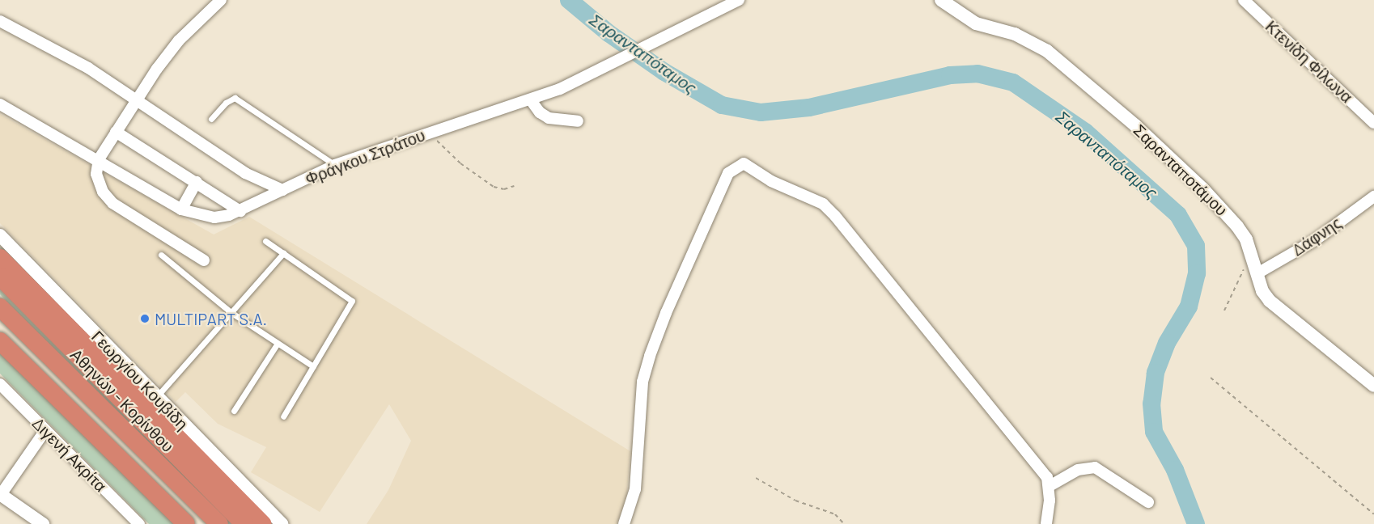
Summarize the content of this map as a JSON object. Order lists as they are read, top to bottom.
{
  "streets": {
    "highway": ["Αθηνών - Κορίνθου"],
    "street": [
      "Κτενίδη Φίλωνα",
      "Φράγκου Στράτου",
      "Σαρανταποτάμου",
      "Δάφνης",
      "Γεωργίου Κουβίδη",
      "Διγενή Ακρίτα"
    ]
  },
  "crossings": [
    ["Σαρανταποτάμου", "Δάφνης"]
  ],
  "water": ["Σαρανταπόταμος"],
  "places": ["MULTIPART S.A."]
}
